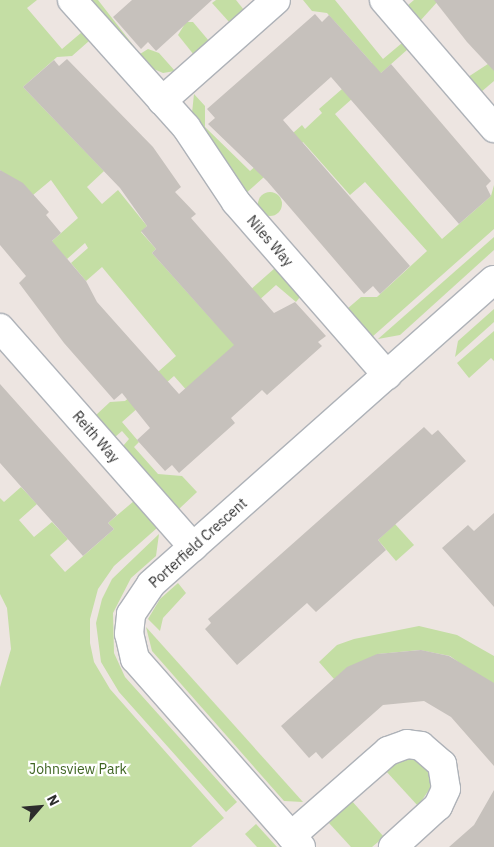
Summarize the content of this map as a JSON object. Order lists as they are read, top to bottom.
{
  "streets": {
    "street": ["Niles Way", "Reith Way", "Porterfield Crescent"]
  },
  "crossings": [
    ["Niles Way", "Porterfield Crescent"],
    ["Reith Way", "Porterfield Crescent"]
  ],
  "parks": ["Johnsview Park"],
  "north": "top right"
}
